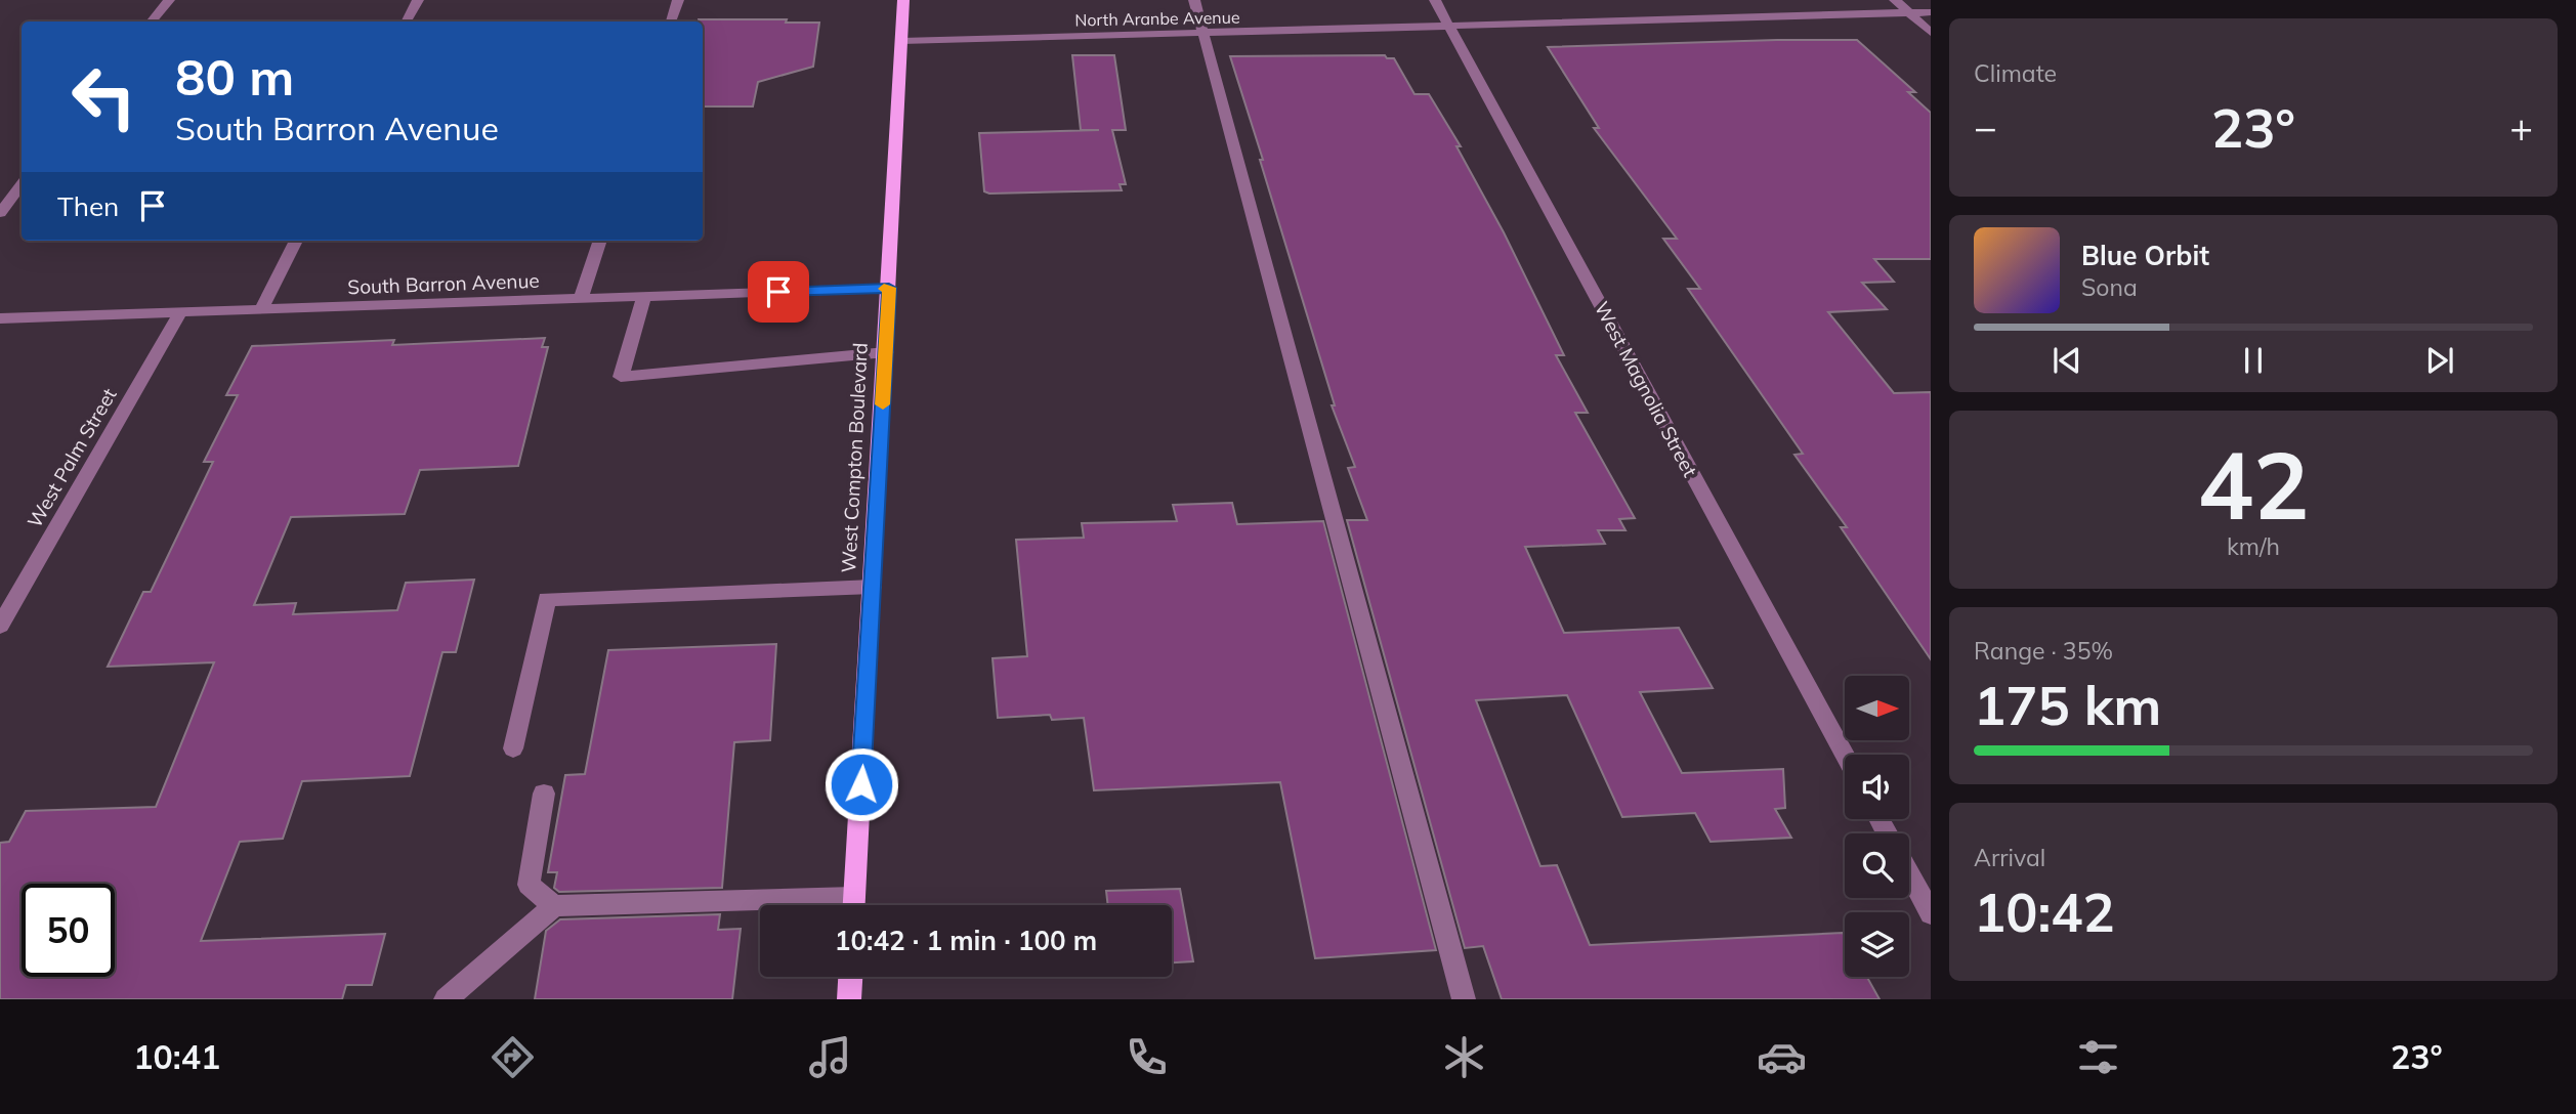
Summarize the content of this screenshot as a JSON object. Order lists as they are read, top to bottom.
{
  "streets": {
    "main road": ["West Compton Boulevard"],
    "street": [
      "North Aranbe Avenue",
      "South Barron Avenue",
      "West Magnolia Street",
      "West Palm Street"
    ]
  },
  "crossings": [
    ["North Aranbe Avenue", "West Magnolia Street"],
    ["North Aranbe Avenue", "West Compton Boulevard"],
    ["South Barron Avenue", "West Palm Street"],
    ["South Barron Avenue", "West Compton Boulevard"]
  ],
  "north": "right",
  "page": {
    "tile": [
      "Climate",
      ["42", "km/h"],
      ["Range · 35%", "175 km"],
      ["Arrival", "10:42"]
    ],
    "turn": ["80 m", "South Barron Avenue"],
    "heat": ["−", "23°", "+"],
    "then": "Then",
    "song": ["Blue Orbit", "Sona"],
    "limit": "50",
    "trip": "10:42 · 1 min · 100 m",
    "tabs": ["10:41", "23°"]
  }
}
